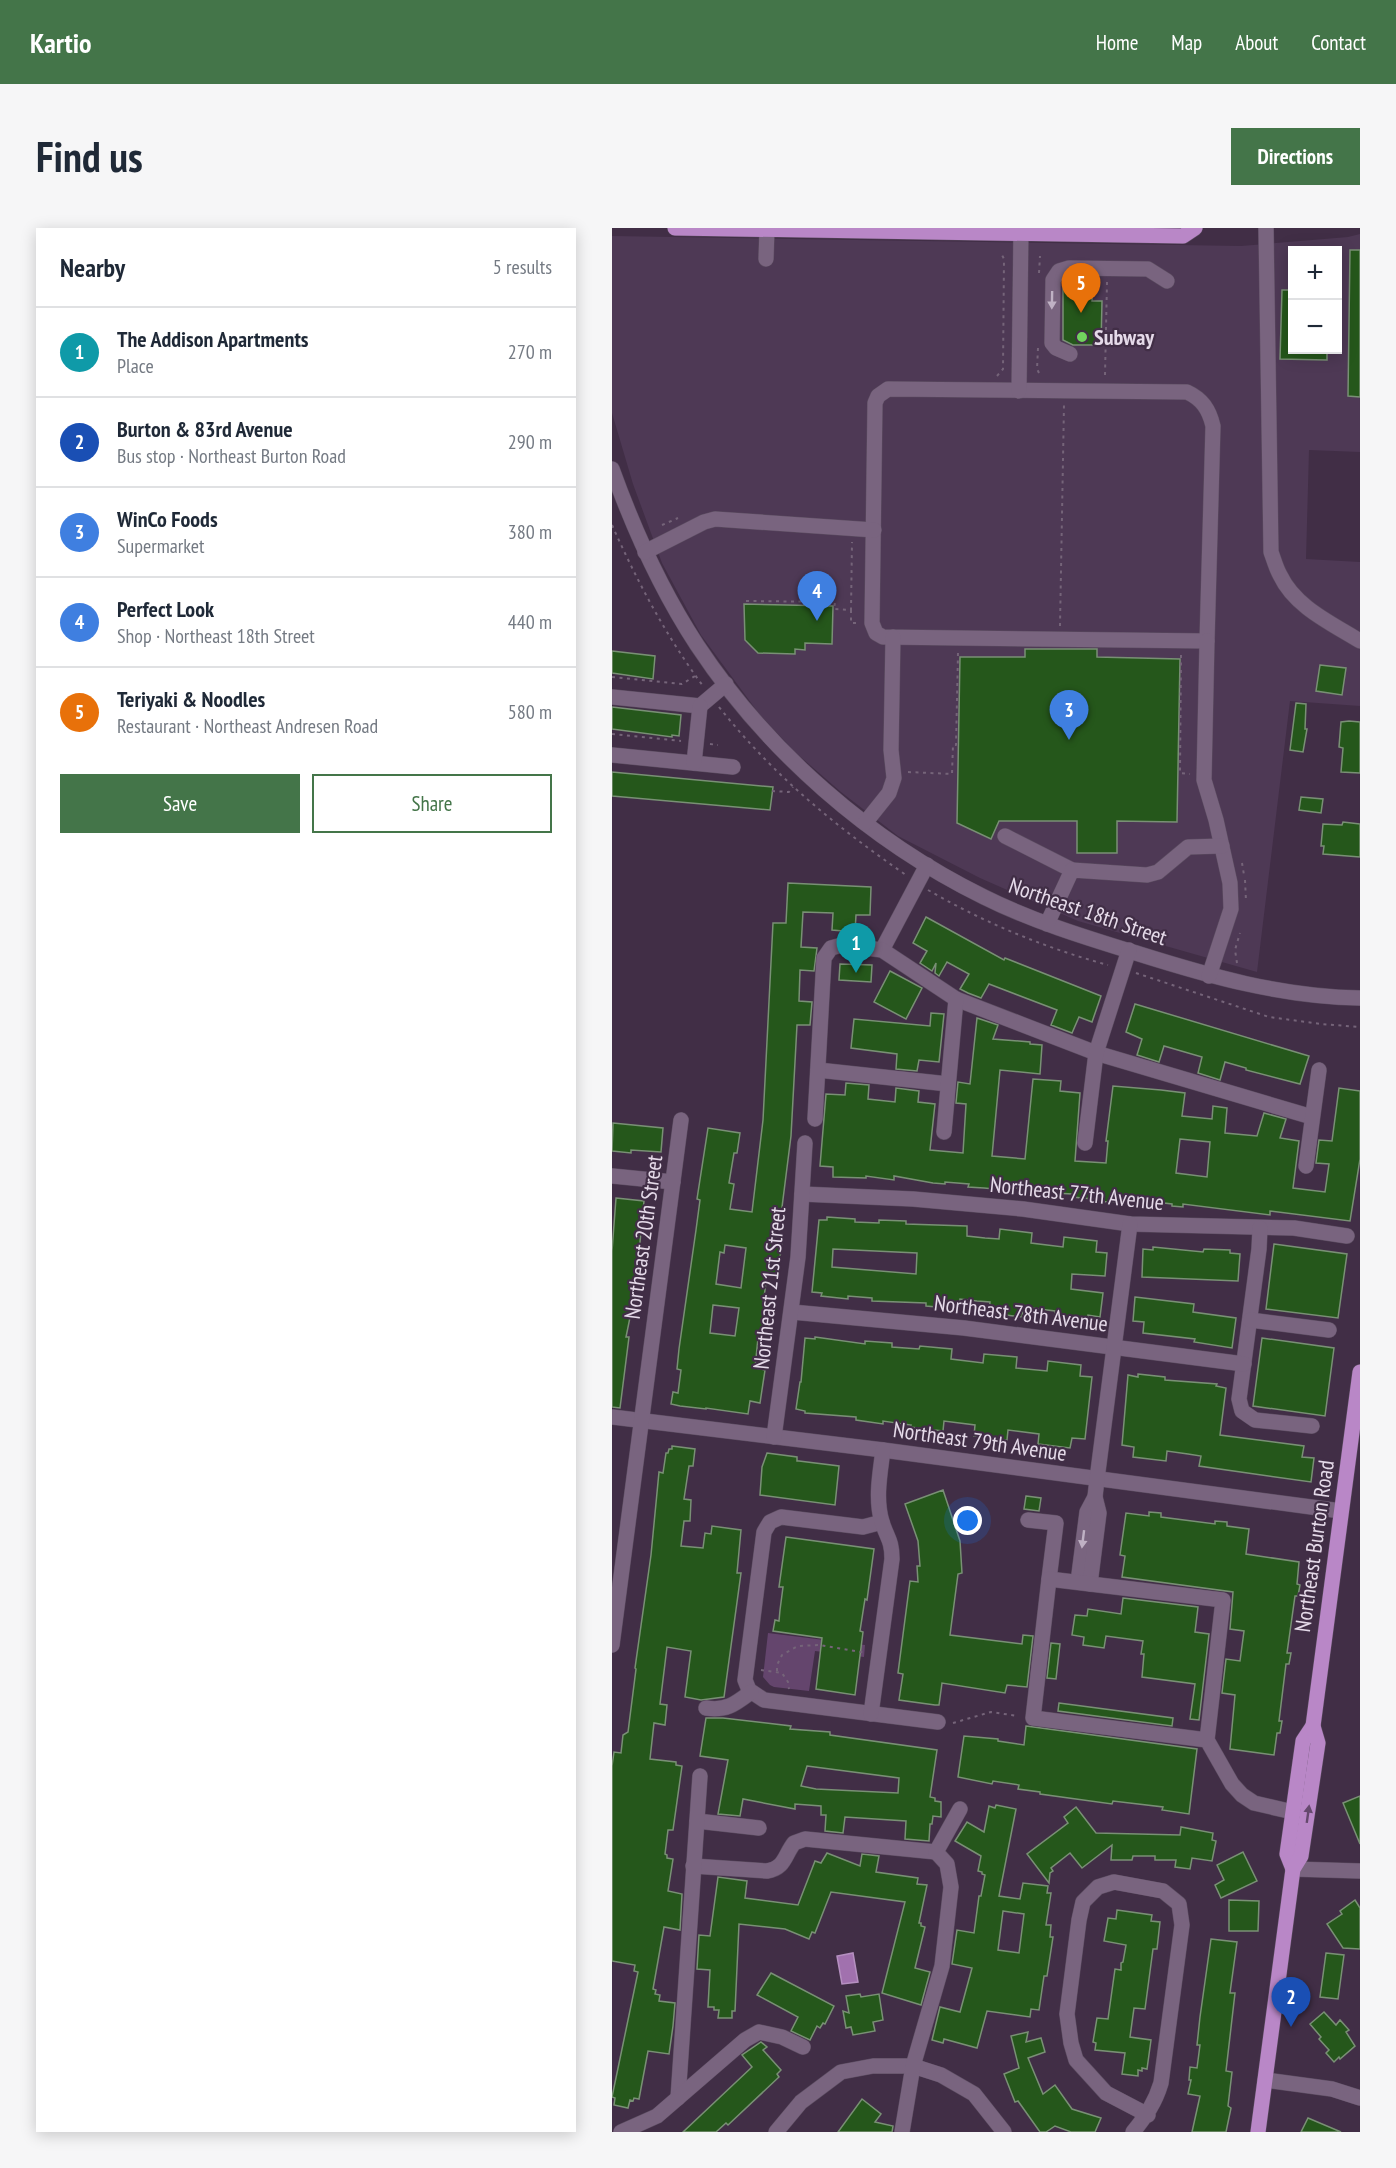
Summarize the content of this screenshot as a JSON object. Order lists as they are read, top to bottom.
{
  "streets": {
    "main road": ["Northeast Burton Road"],
    "street": [
      "Northeast 18th Street",
      "Northeast 77th Avenue",
      "Northeast 20th Street",
      "Northeast 21st Street",
      "Northeast 78th Avenue",
      "Northeast 79th Avenue"
    ]
  },
  "crossings": [
    ["Northeast 77th Avenue", "Northeast 21st Street"],
    ["Northeast 20th Street", "Northeast 79th Avenue"],
    ["Northeast 21st Street", "Northeast 78th Avenue"],
    ["Northeast 21st Street", "Northeast 79th Avenue"],
    ["Northeast 79th Avenue", "Northeast Burton Road"]
  ],
  "places": ["Subway"],
  "page": {
    "header": "Kartio",
    "nav": [
      "Home",
      "Map",
      "About",
      "Contact"
    ],
    "buttons": [
      "Directions",
      ["Save", "Share"]
    ],
    "title": "Find us",
    "heading": ["Nearby", "5 results"],
    "map_buttons": ["+", "−"],
    "pins": [
      "5",
      "4",
      "3",
      "1",
      "2"
    ],
    "list": [
      {
        "mark": "1",
        "name": "The Addison Apartments",
        "note": "Place",
        "value": "270 m"
      },
      {
        "mark": "2",
        "name": "Burton & 83rd Avenue",
        "note": "Bus stop · Northeast Burton Road",
        "value": "290 m"
      },
      {
        "mark": "3",
        "name": "WinCo Foods",
        "note": "Supermarket",
        "value": "380 m"
      },
      {
        "mark": "4",
        "name": "Perfect Look",
        "note": "Shop · Northeast 18th Street",
        "value": "440 m"
      },
      {
        "mark": "5",
        "name": "Teriyaki & Noodles",
        "note": "Restaurant · Northeast Andresen Road",
        "value": "580 m"
      }
    ]
  }
}
